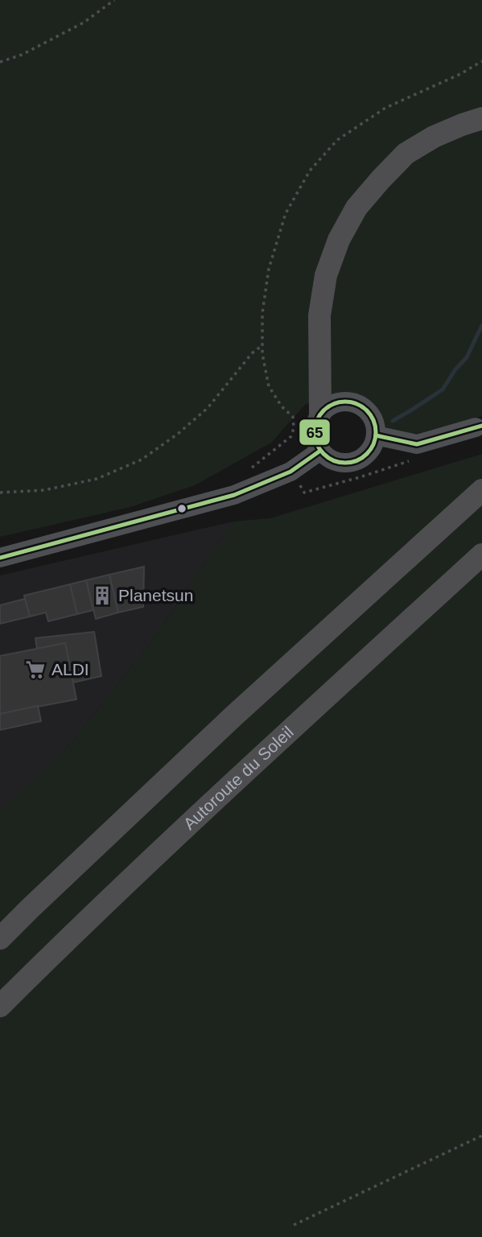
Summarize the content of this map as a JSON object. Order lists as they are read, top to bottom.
{
  "streets": {
    "highway": ["Autoroute du Soleil"]
  },
  "places": {
    "building": ["Planetsun"],
    "supermarket": ["ALDI"]
  },
  "lines": ["transit line 65"]
}
